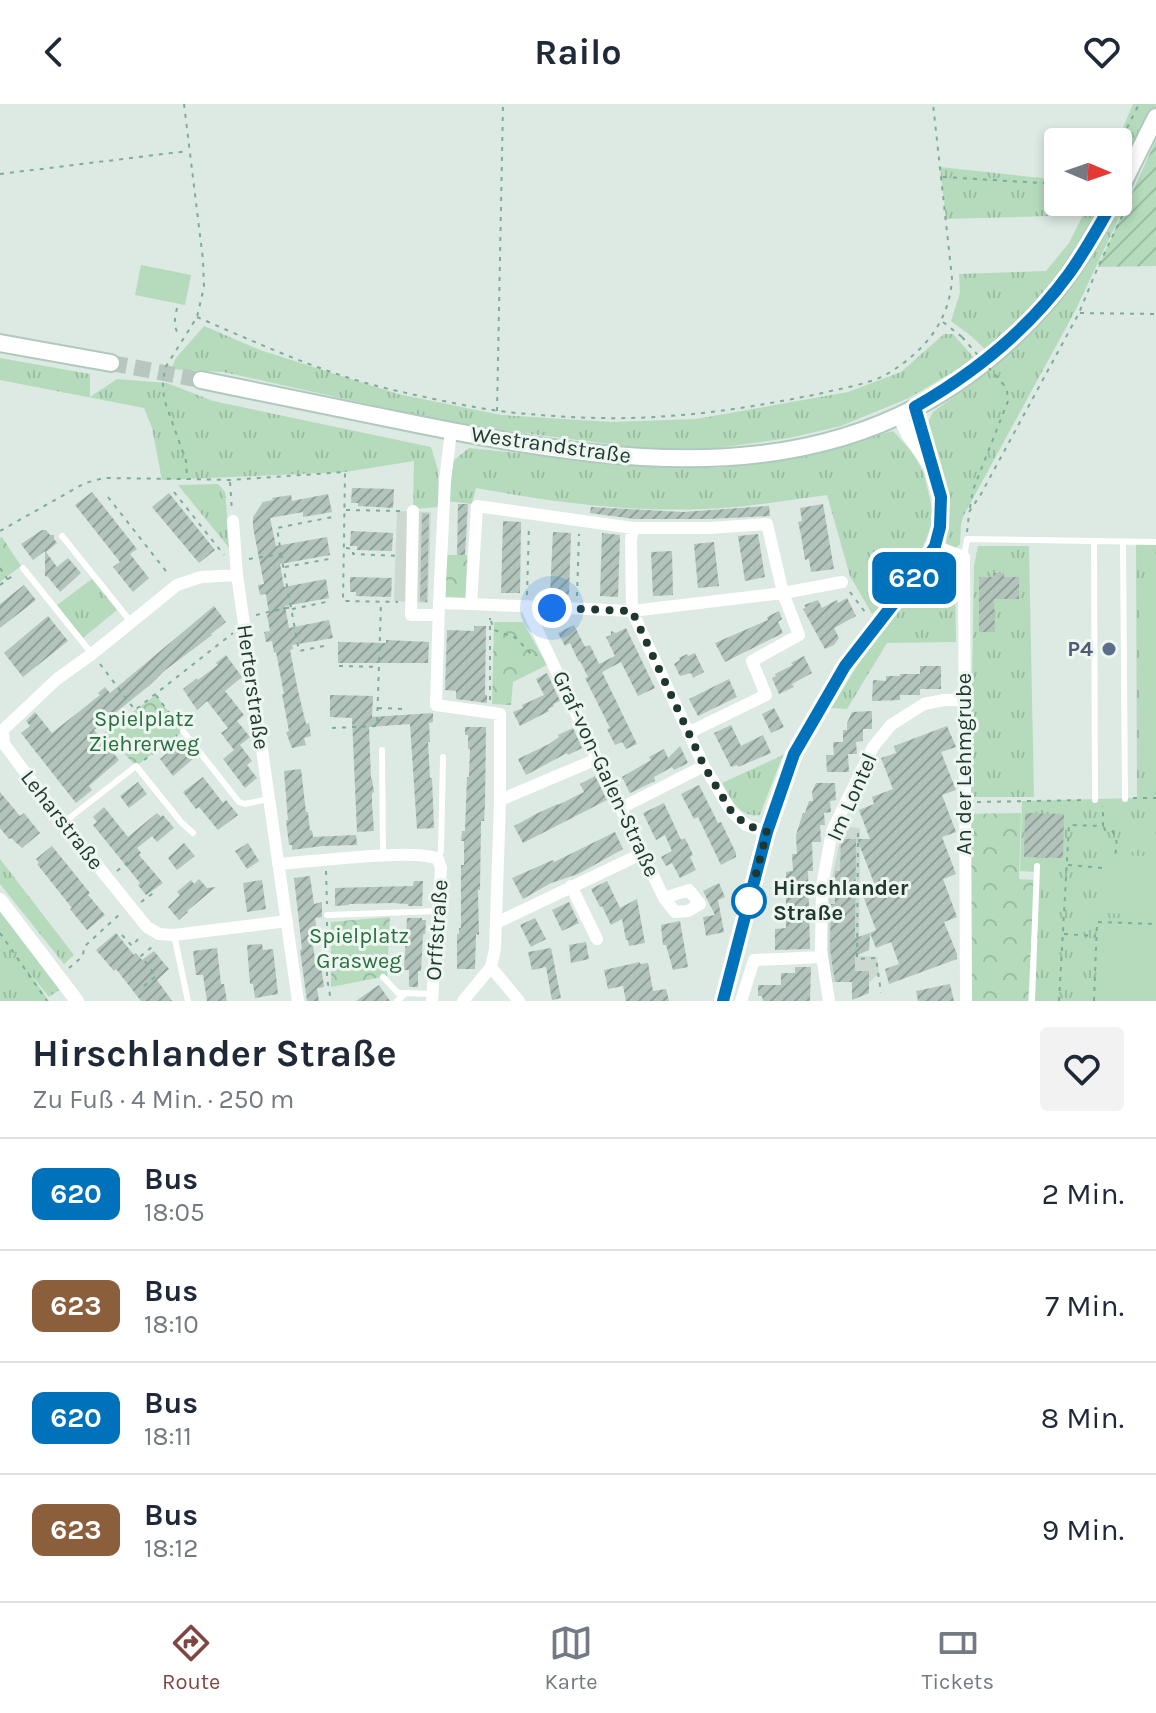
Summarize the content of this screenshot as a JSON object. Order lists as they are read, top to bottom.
{
  "streets": {
    "main road": ["Westrandstraße"],
    "street": [
      "Herterstraße",
      "An der Lehmgrube",
      "Graf-von-Galen-Straße",
      "Im Lontel",
      "Leharstraße",
      "Orffstraße"
    ]
  },
  "crossings": [
    ["Herterstraße", "Leharstraße"],
    ["An der Lehmgrube", "Im Lontel"]
  ],
  "parks": ["Spielplatz Ziehrerweg", "Spielplatz Grasweg"],
  "places": ["P4", "Hirschlander Straße"],
  "lines": ["bus line 620"],
  "north": "right",
  "page": {
    "header": "Railo",
    "on_map": "620",
    "heading": ["Hirschlander Straße", "Zu Fuß · 4 Min. · 250 m"],
    "list": [
      {
        "mark": "620",
        "name": "Bus",
        "note": "18:05",
        "value": "2 Min."
      },
      {
        "mark": "623",
        "name": "Bus",
        "note": "18:10",
        "value": "7 Min."
      },
      {
        "mark": "620",
        "name": "Bus",
        "note": "18:11",
        "value": "8 Min."
      },
      {
        "mark": "623",
        "name": "Bus",
        "note": "18:12",
        "value": "9 Min."
      }
    ],
    "tabs": ["Route", "Karte", "Tickets"]
  }
}
